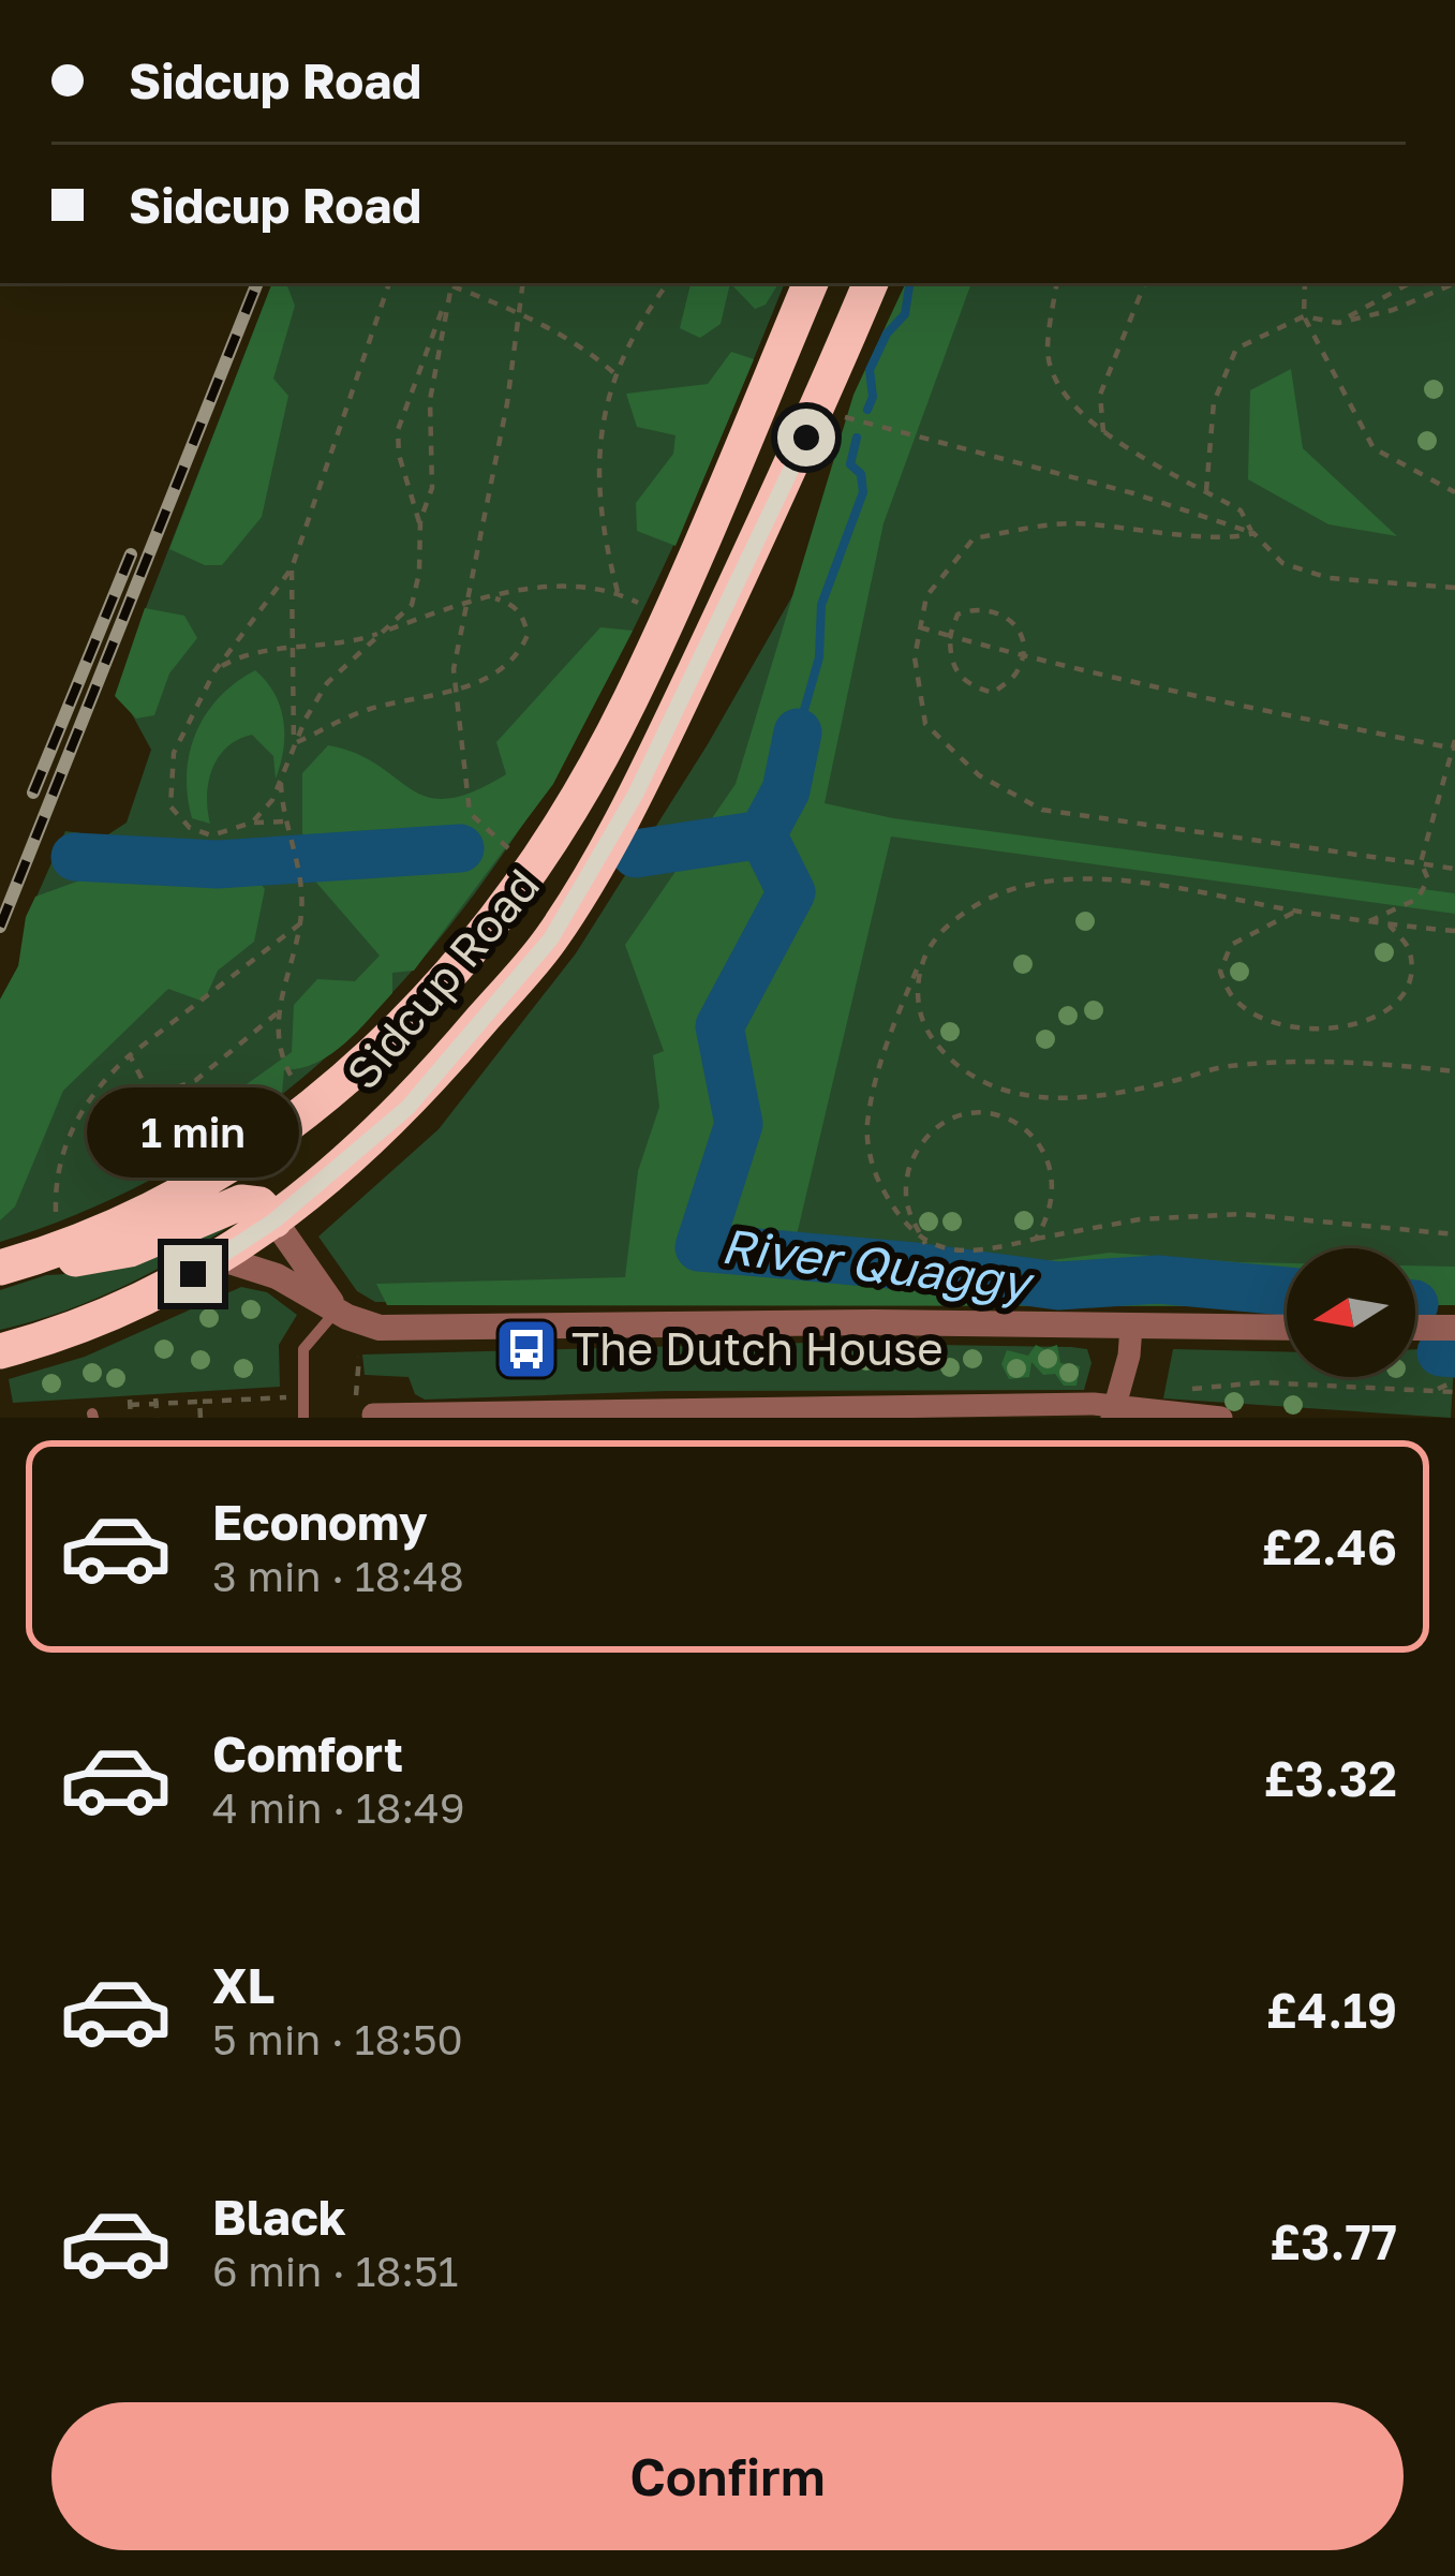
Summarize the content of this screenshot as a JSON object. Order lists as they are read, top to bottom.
{
  "streets": {
    "highway": ["Sidcup Road"]
  },
  "water": ["River Quaggy"],
  "places": {
    "bus stop": ["The Dutch House"]
  },
  "north": "left",
  "page": {
    "banner": ["Sidcup Road", "Sidcup Road"],
    "bubble": "1 min",
    "list": [
      {
        "name": "Economy",
        "note": "3 min · 18:48",
        "value": "£2.46"
      },
      {
        "name": "Comfort",
        "note": "4 min · 18:49",
        "value": "£3.32"
      },
      {
        "name": "XL",
        "note": "5 min · 18:50",
        "value": "£4.19"
      },
      {
        "name": "Black",
        "note": "6 min · 18:51",
        "value": "£3.77"
      }
    ],
    "buttons": "Confirm"
  }
}
